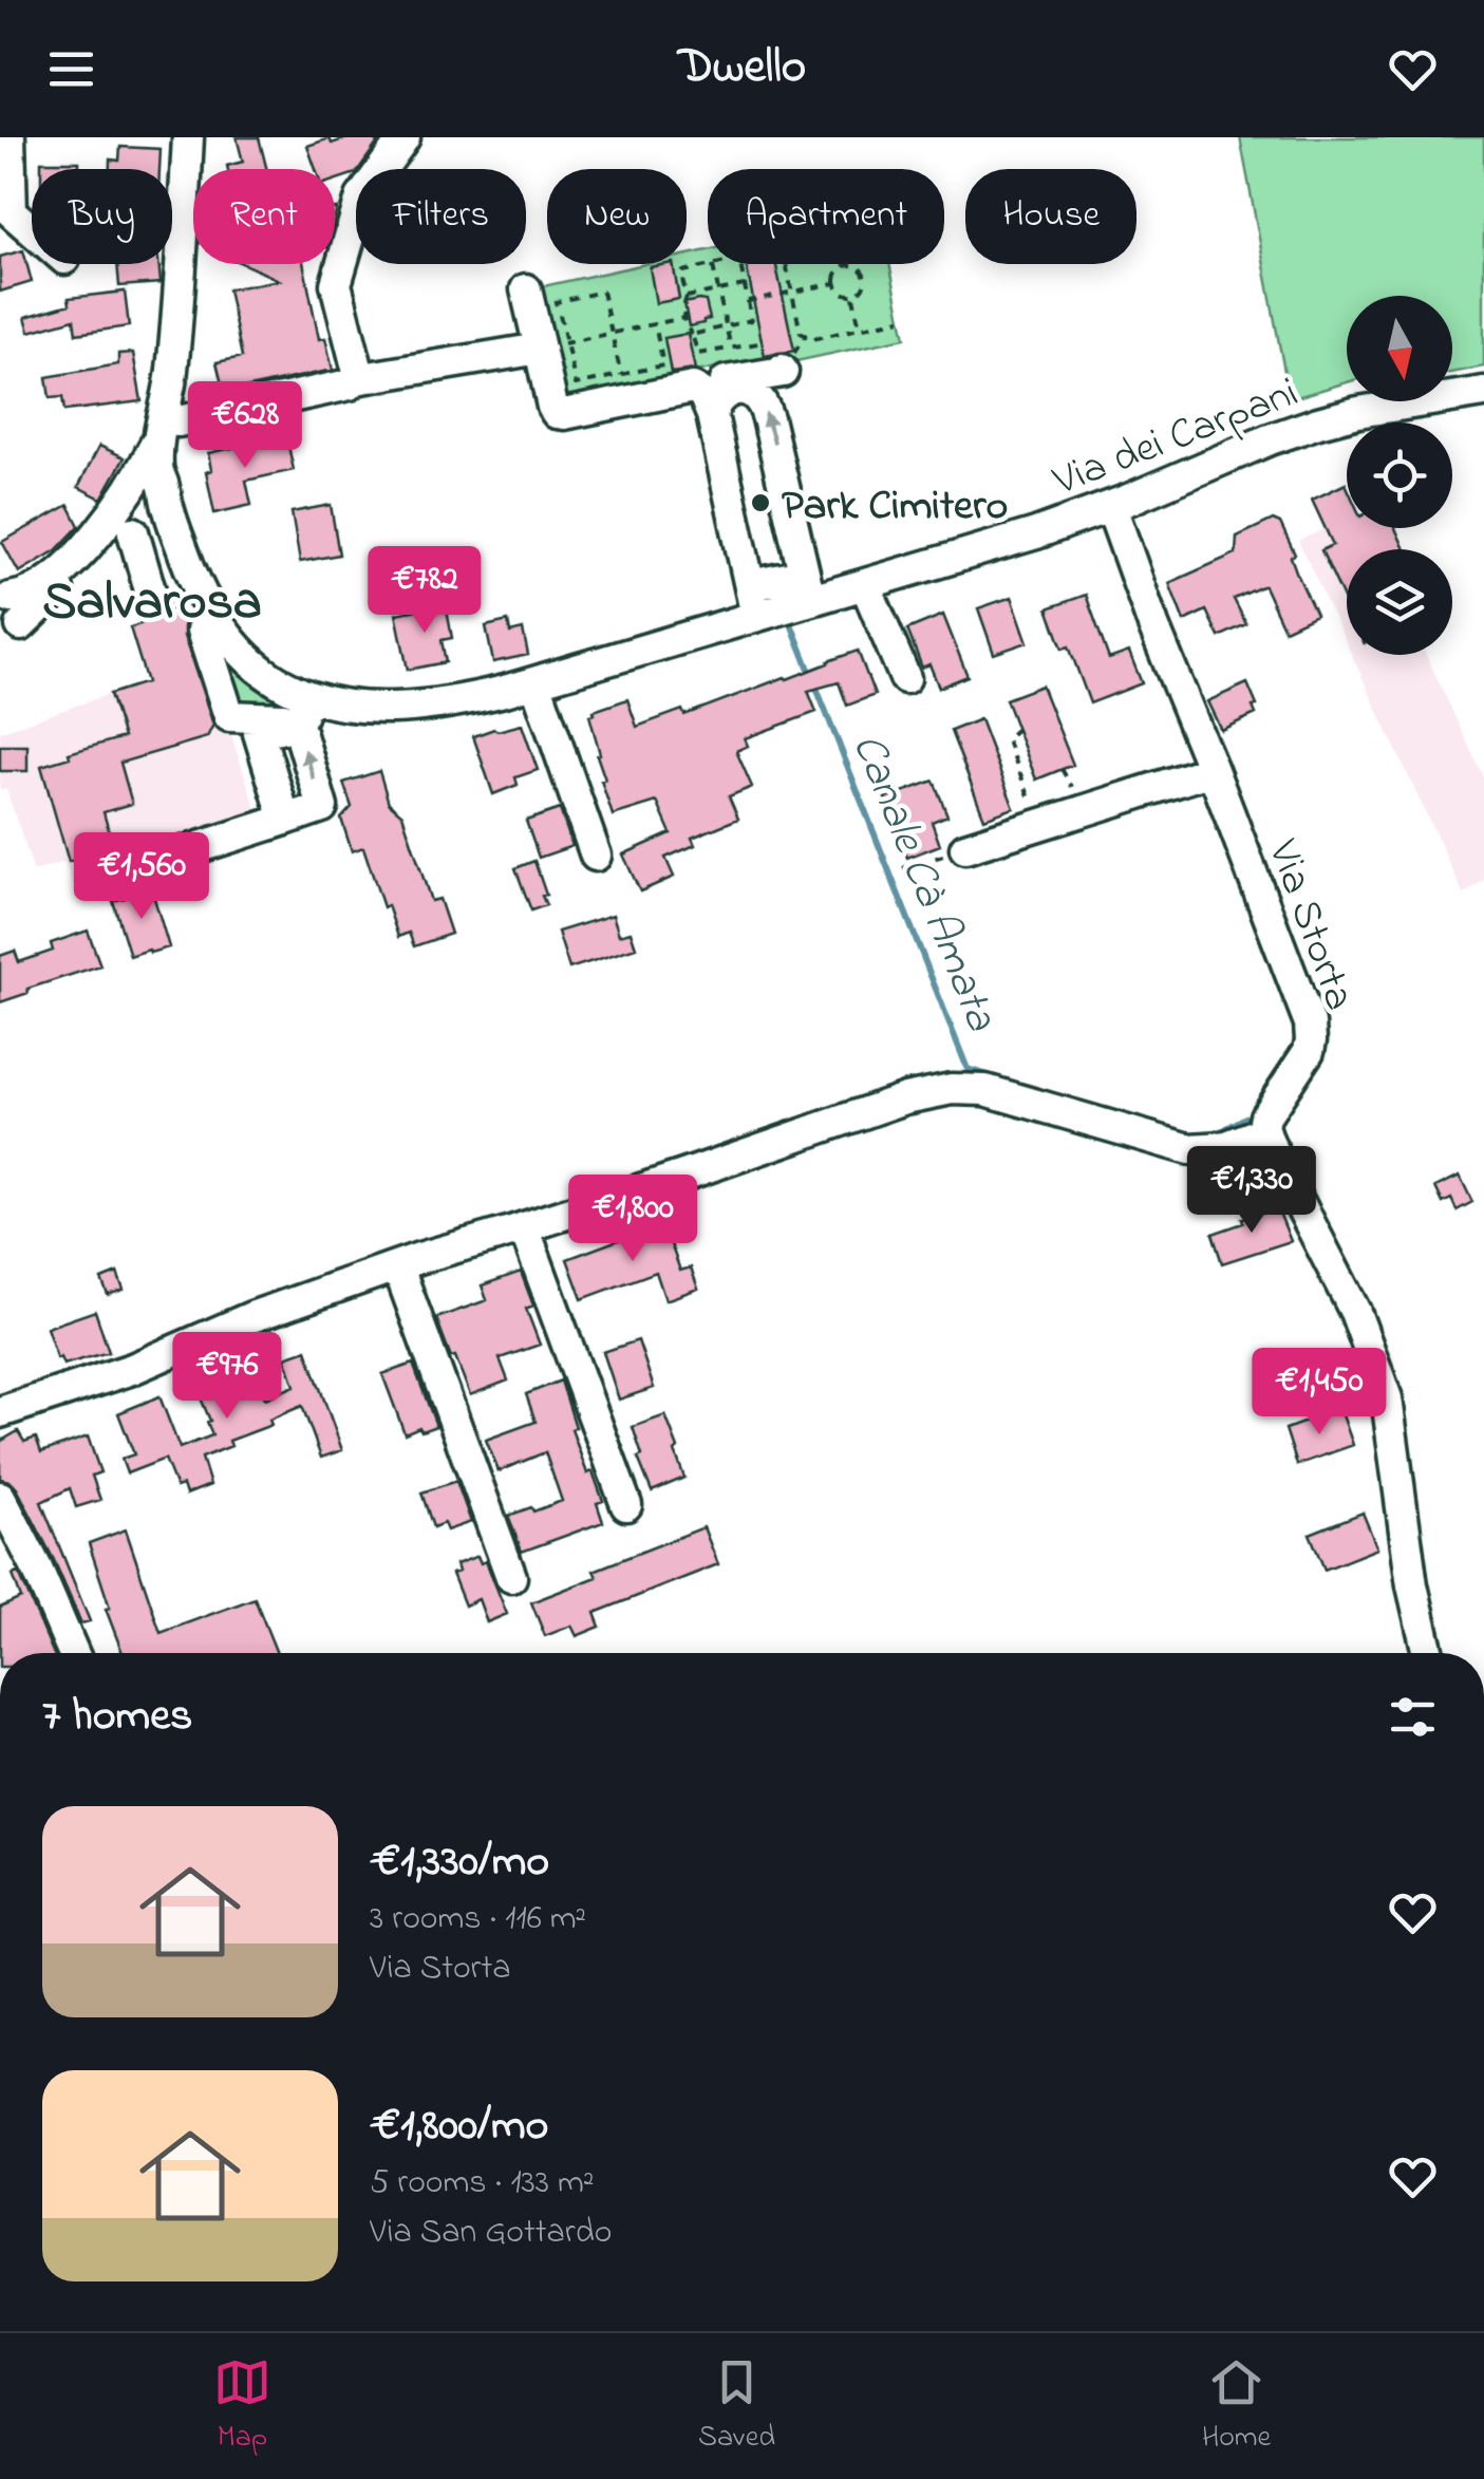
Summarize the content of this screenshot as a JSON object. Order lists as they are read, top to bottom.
{
  "streets": {
    "street": ["Via dei Carpani", "Via Storta"]
  },
  "crossings": [
    ["Via dei Carpani", "Via Storta"]
  ],
  "districts": ["Salvarosa"],
  "water": ["Canale Cà Amata"],
  "places": ["Park Cimitero"],
  "north": "bottom",
  "page": {
    "header": "Dwello",
    "chip": [
      "Buy",
      "Rent",
      "Filters",
      "New",
      "Apartment",
      "House"
    ],
    "price": [
      "€628",
      "€782",
      "€1,560",
      "€1,330",
      "€1,800",
      "€976",
      "€1,450"
    ],
    "heading": "7 homes",
    "list": [
      {
        "name": "€1,330/mo",
        "note": "3 rooms · 116 m² · Via Storta"
      },
      {
        "name": "€1,800/mo",
        "note": "5 rooms · 133 m² · Via San Gottardo"
      }
    ],
    "tabs": ["Map", "Saved", "Home"]
  }
}
